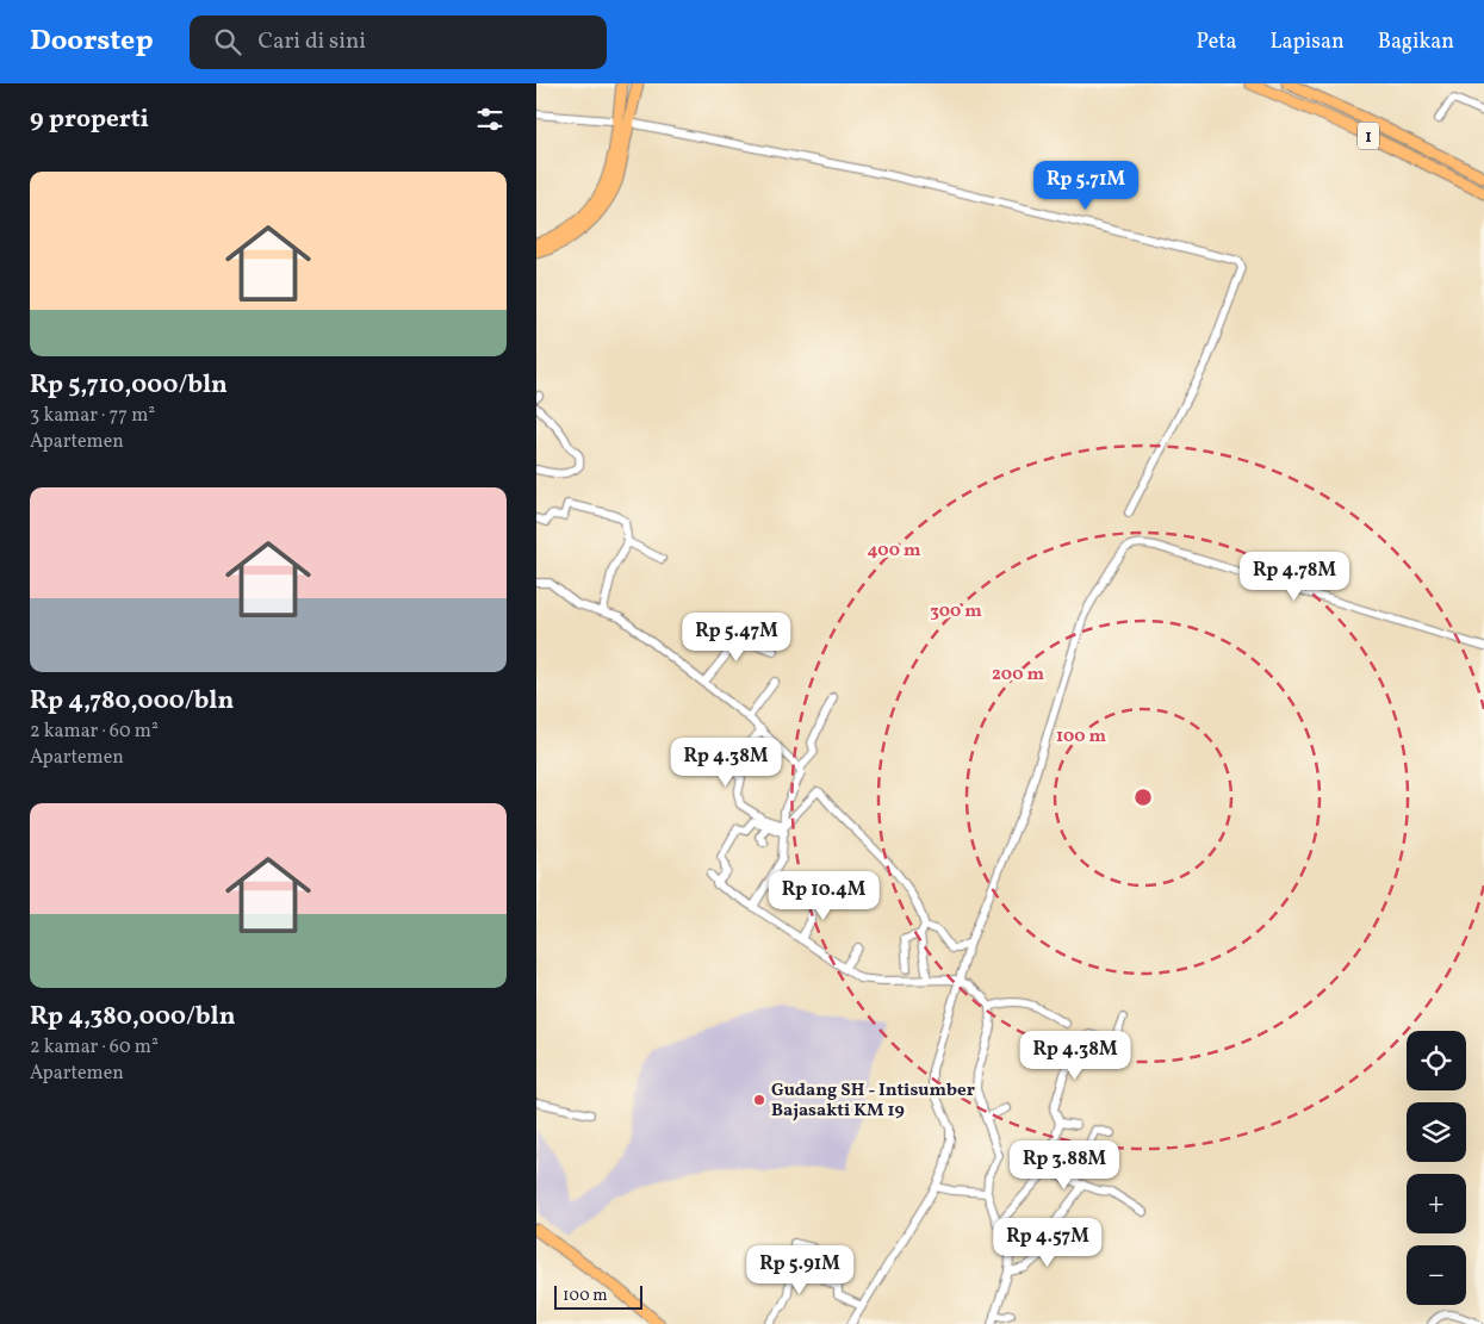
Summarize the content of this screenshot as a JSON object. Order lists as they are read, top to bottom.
{
  "streets": {
    "highway": ["1"]
  },
  "places": ["Gudang SH - Intisumber Bajasakti KM 19"],
  "scale_bar": "100 m",
  "page": {
    "header": "Doorstep",
    "search": "Cari di sini",
    "nav": ["Peta", "Lapisan", "Bagikan"],
    "heading": "9 properti",
    "list": [
      {
        "name": "Rp 5,710,000/bln",
        "note": "3 kamar · 77 m² · Apartemen"
      },
      {
        "name": "Rp 4,780,000/bln",
        "note": "2 kamar · 60 m² · Apartemen"
      },
      {
        "name": "Rp 4,380,000/bln",
        "note": "2 kamar · 60 m² · Apartemen"
      }
    ],
    "price": [
      "Rp 5.71M",
      "Rp 4.78M",
      "Rp 5.47M",
      "Rp 4.38M",
      "Rp 10.4M",
      "Rp 4.38M",
      "Rp 3.88M",
      "Rp 4.57M",
      "Rp 5.91M"
    ],
    "map_buttons": ["+", "−"],
    "scale": "100 m"
  },
  "rings": [
    "400 m",
    "300 m",
    "200 m",
    "100 m"
  ]
}
